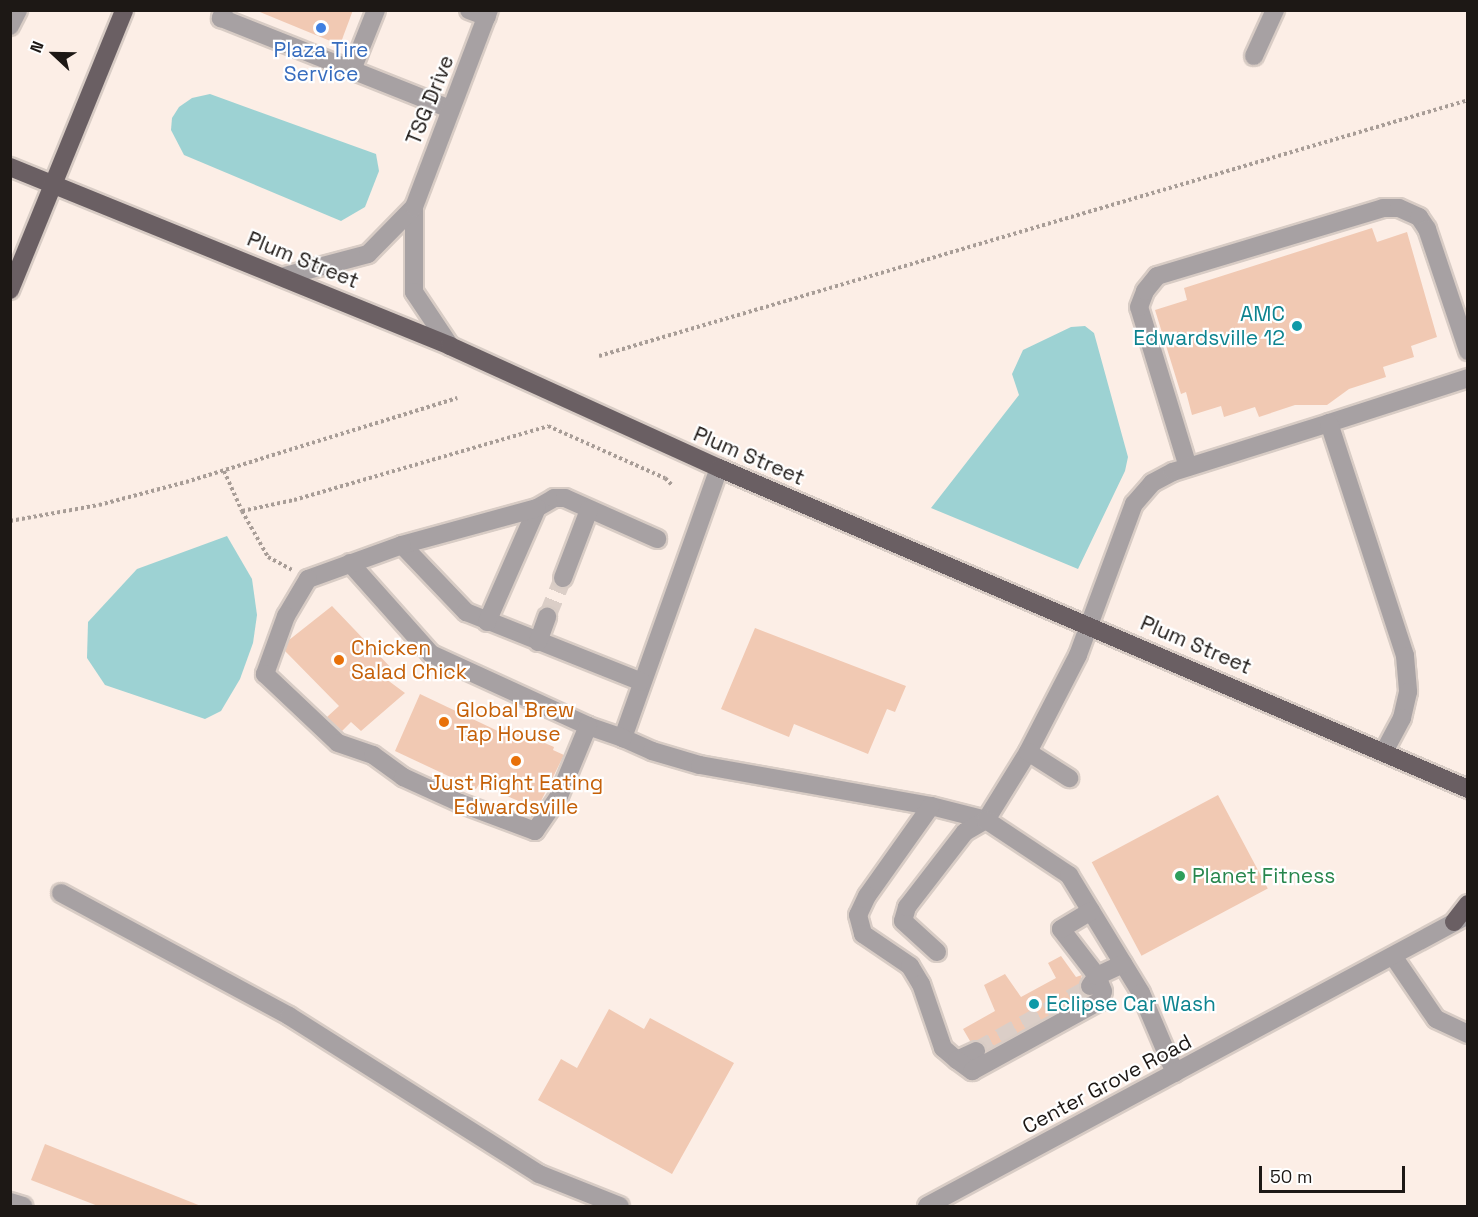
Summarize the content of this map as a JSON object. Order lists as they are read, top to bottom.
{
  "streets": {
    "main road": ["Plum Street"],
    "street": ["TSG Drive", "Center Grove Road"]
  },
  "crossings": [
    ["TSG Drive", "Plum Street"]
  ],
  "places": [
    "Plaza Tire Service",
    "AMC Edwardsville 12",
    "Chicken Salad Chick",
    "Global Brew Tap House",
    "Just Right Eating Edwardsville",
    "Planet Fitness",
    "Eclipse Car Wash"
  ],
  "scale_bar": "50 m",
  "north": "left"
}
